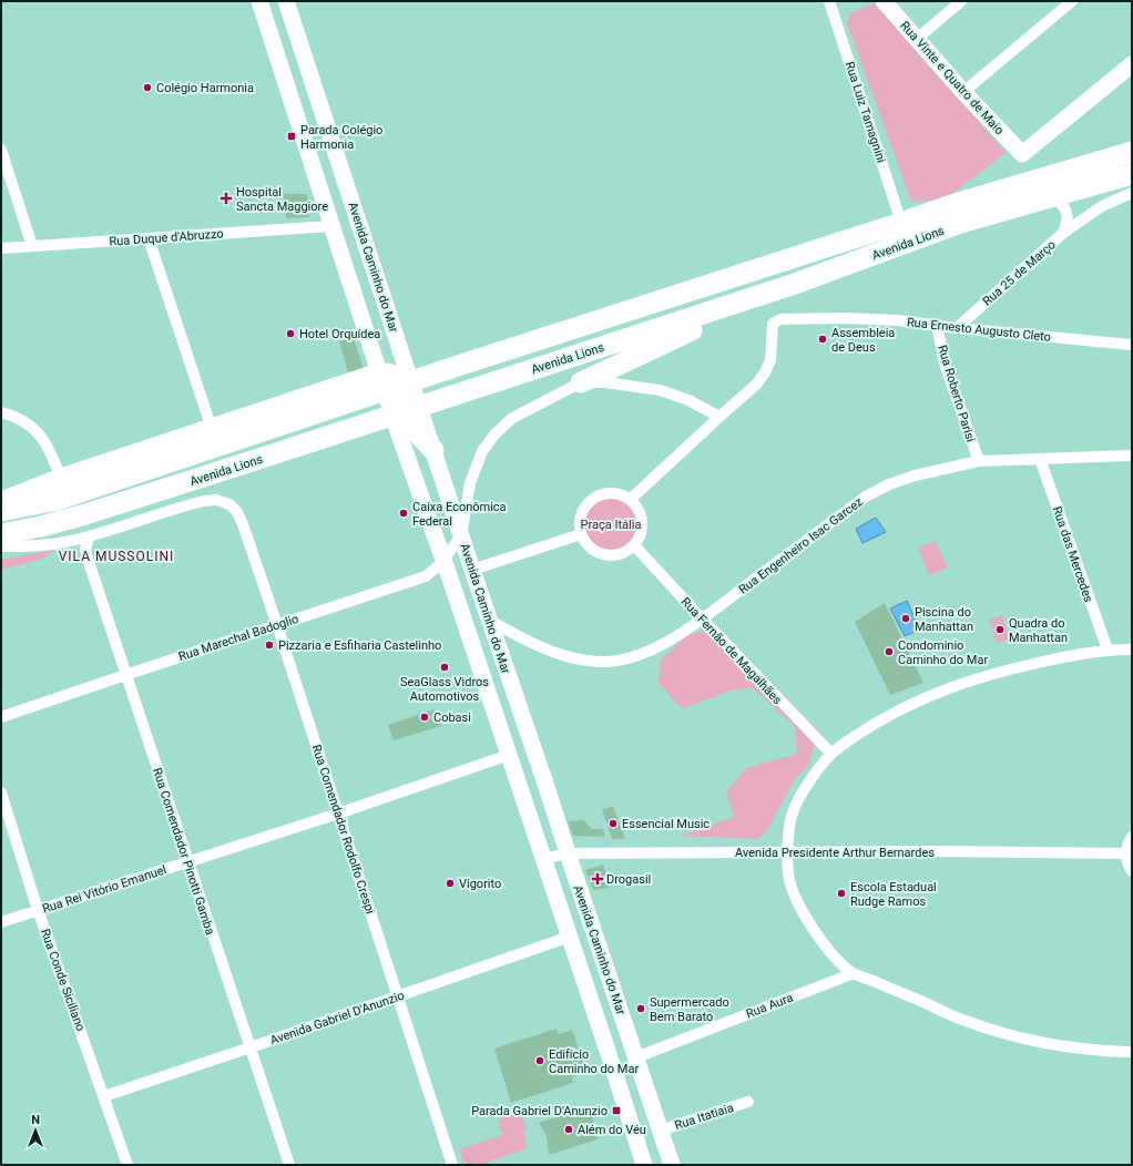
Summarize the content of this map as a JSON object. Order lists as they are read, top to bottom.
{
  "streets": {
    "highway": ["Avenida Lions"],
    "main road": ["Rua Vinte e Quatro de Maio", "Avenida Caminho do Mar"],
    "street": [
      "Rua Luiz Tamagnini",
      "Rua Duque d'Abruzzo",
      "Rua 25 de Março",
      "Rua Ernesto Augusto Cleto",
      "Rua Roberto Parisi",
      "Rua Engenheiro Isac Garcez",
      "Rua das Mercedes",
      "Rua Marechal Badoglio",
      "Rua Fernão de Magalhães",
      "Rua Comendador Rodolfo Crespi",
      "Rua Comendador Pinotti Gamba",
      "Avenida Presidente Arthur Bernardes",
      "Rua Rei Vitório Emanuel",
      "Rua Conde Siciliano",
      "Rua Aura",
      "Avenida Gabriel D'Anunzio",
      "Rua Itatiaia"
    ]
  },
  "crossings": [
    ["Rua Luiz Tamagnini", "Avenida Lions"],
    ["Avenida Lions", "Rua 25 de Março"],
    ["Avenida Caminho do Mar", "Rua Engenheiro Isac Garcez"],
    ["Avenida Caminho do Mar", "Rua Marechal Badoglio"],
    ["Avenida Caminho do Mar", "Avenida Presidente Arthur Bernardes"],
    ["Avenida Caminho do Mar", "Rua Rei Vitório Emanuel"],
    ["Avenida Caminho do Mar", "Rua Aura"],
    ["Avenida Caminho do Mar", "Avenida Gabriel D'Anunzio"],
    ["Avenida Caminho do Mar", "Rua Itatiaia"],
    ["Rua 25 de Março", "Rua Ernesto Augusto Cleto"],
    ["Rua Ernesto Augusto Cleto", "Rua Roberto Parisi"],
    ["Rua Roberto Parisi", "Rua Engenheiro Isac Garcez"],
    ["Rua Engenheiro Isac Garcez", "Rua das Mercedes"],
    ["Rua Engenheiro Isac Garcez", "Rua Fernão de Magalhães"],
    ["Rua Marechal Badoglio", "Rua Comendador Rodolfo Crespi"],
    ["Rua Marechal Badoglio", "Rua Comendador Pinotti Gamba"],
    ["Rua Comendador Rodolfo Crespi", "Rua Comendador Pinotti Gamba"],
    ["Rua Comendador Rodolfo Crespi", "Rua Rei Vitório Emanuel"],
    ["Rua Comendador Rodolfo Crespi", "Avenida Gabriel D'Anunzio"],
    ["Rua Comendador Pinotti Gamba", "Rua Rei Vitório Emanuel"],
    ["Rua Comendador Pinotti Gamba", "Avenida Gabriel D'Anunzio"],
    ["Rua Rei Vitório Emanuel", "Rua Conde Siciliano"],
    ["Rua Conde Siciliano", "Avenida Gabriel D'Anunzio"]
  ],
  "districts": ["VILA MUSSOLINI"],
  "parks": ["Praça Itália"],
  "places": {
    "other": [
      "Colégio Harmonia",
      "Hotel Orquídea",
      "Assembleia de Deus",
      "Caixa Econômica Federal",
      "Piscina do Manhattan",
      "Quadra do Manhattan",
      "Pizzaria e Esfiharia Castelinho",
      "Condominio Caminho do Mar",
      "SeaGlass Vidros Automotivos",
      "Cobasi",
      "Essencial Music",
      "Vigorito",
      "Escola Estadual Rudge Ramos",
      "Supermercado Bem Barato",
      "Edifício Caminho do Mar",
      "Além do Véu"
    ],
    "transit": ["Parada Colégio Harmonia", "Parada Gabriel D'Anunzio"],
    "health": ["Hospital Sancta Maggiore", "Drogasil"]
  },
  "north": "top"
}
